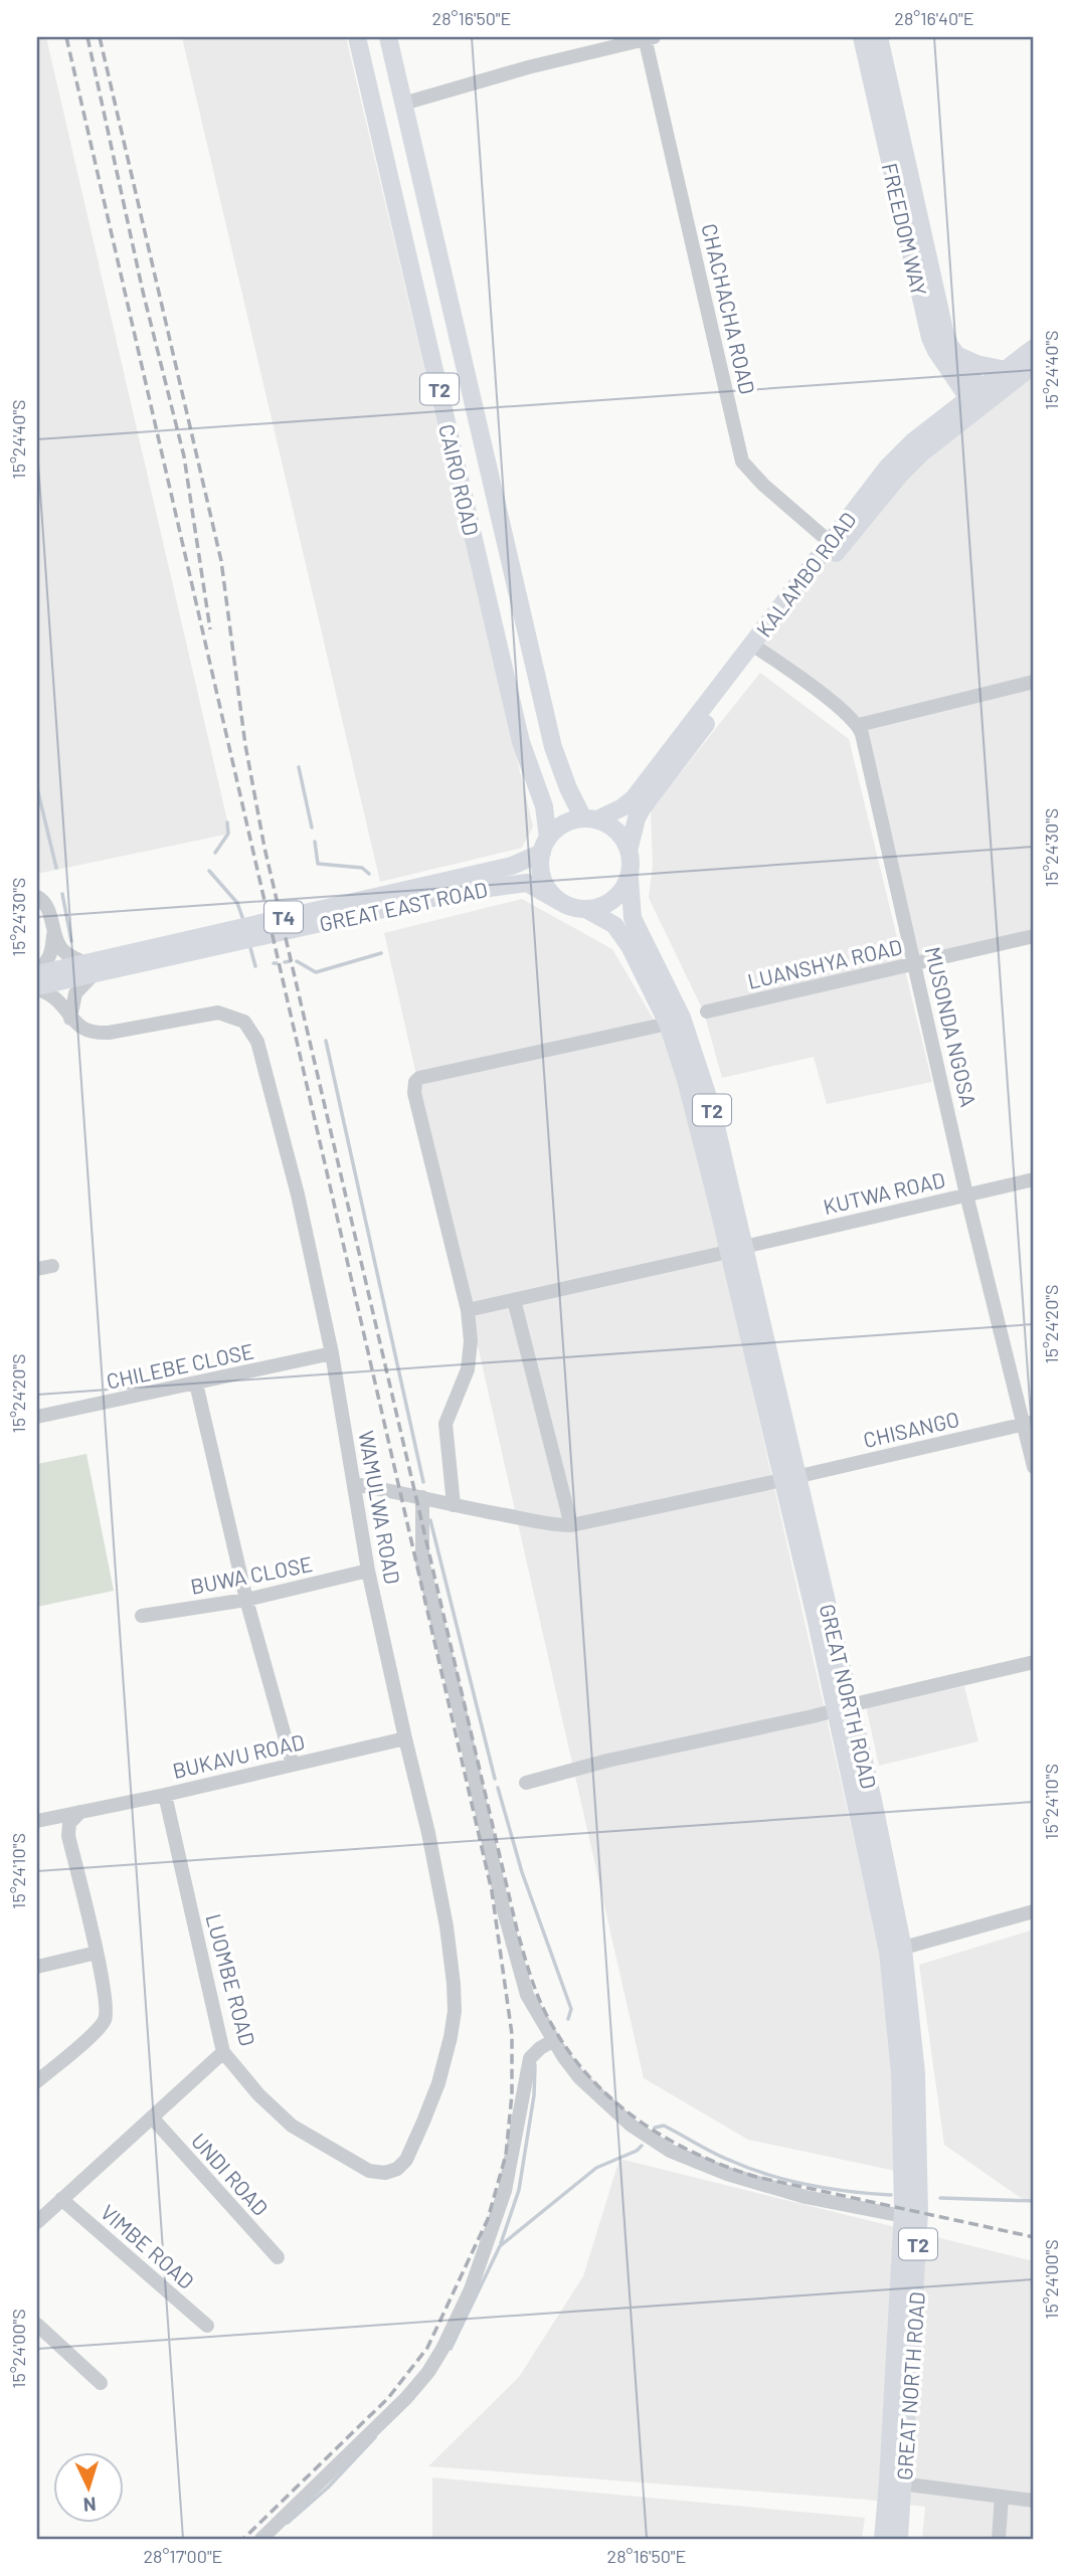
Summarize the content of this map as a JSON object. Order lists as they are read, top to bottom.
{
  "streets": {
    "main road": [
      "FREEDOM WAY",
      "T2",
      "CAIRO ROAD",
      "KALAMBO ROAD",
      "GREAT EAST ROAD",
      "T4",
      "GREAT NORTH ROAD"
    ],
    "street": [
      "CHACHACHA ROAD",
      "LUANSHYA ROAD",
      "MUSONDA NGOSA",
      "KUTWA ROAD",
      "CHILEBE CLOSE",
      "CHISANGO",
      "WAMULWA ROAD",
      "BUWA CLOSE",
      "BUKAVU ROAD",
      "LUOMBE ROAD",
      "UNDI ROAD",
      "VIMBE ROAD"
    ]
  },
  "crossings": [
    ["FREEDOM WAY", "KALAMBO ROAD"],
    ["CHACHACHA ROAD", "KALAMBO ROAD"],
    ["CAIRO ROAD", "KALAMBO ROAD"],
    ["CAIRO ROAD", "GREAT EAST ROAD"],
    ["CAIRO ROAD", "GREAT NORTH ROAD"],
    ["KALAMBO ROAD", "GREAT EAST ROAD"],
    ["KALAMBO ROAD", "GREAT NORTH ROAD"],
    ["GREAT EAST ROAD", "WAMULWA ROAD"],
    ["GREAT EAST ROAD", "GREAT NORTH ROAD"],
    ["LUANSHYA ROAD", "MUSONDA NGOSA"],
    ["MUSONDA NGOSA", "KUTWA ROAD"],
    ["MUSONDA NGOSA", "CHISANGO"],
    ["KUTWA ROAD", "GREAT NORTH ROAD"],
    ["CHILEBE CLOSE", "WAMULWA ROAD"],
    ["CHISANGO", "WAMULWA ROAD"],
    ["CHISANGO", "GREAT NORTH ROAD"],
    ["WAMULWA ROAD", "BUWA CLOSE"],
    ["WAMULWA ROAD", "BUKAVU ROAD"],
    ["WAMULWA ROAD", "LUOMBE ROAD"],
    ["BUKAVU ROAD", "LUOMBE ROAD"]
  ],
  "north": "bottom",
  "coordinates": [
    "28°16'50\"E",
    "28°16'40\"E",
    "15°24'40\"S",
    "15°24'30\"S",
    "15°24'20\"S",
    "15°24'10\"S",
    "15°24'00\"S",
    "28°17'00\"E"
  ]
}
